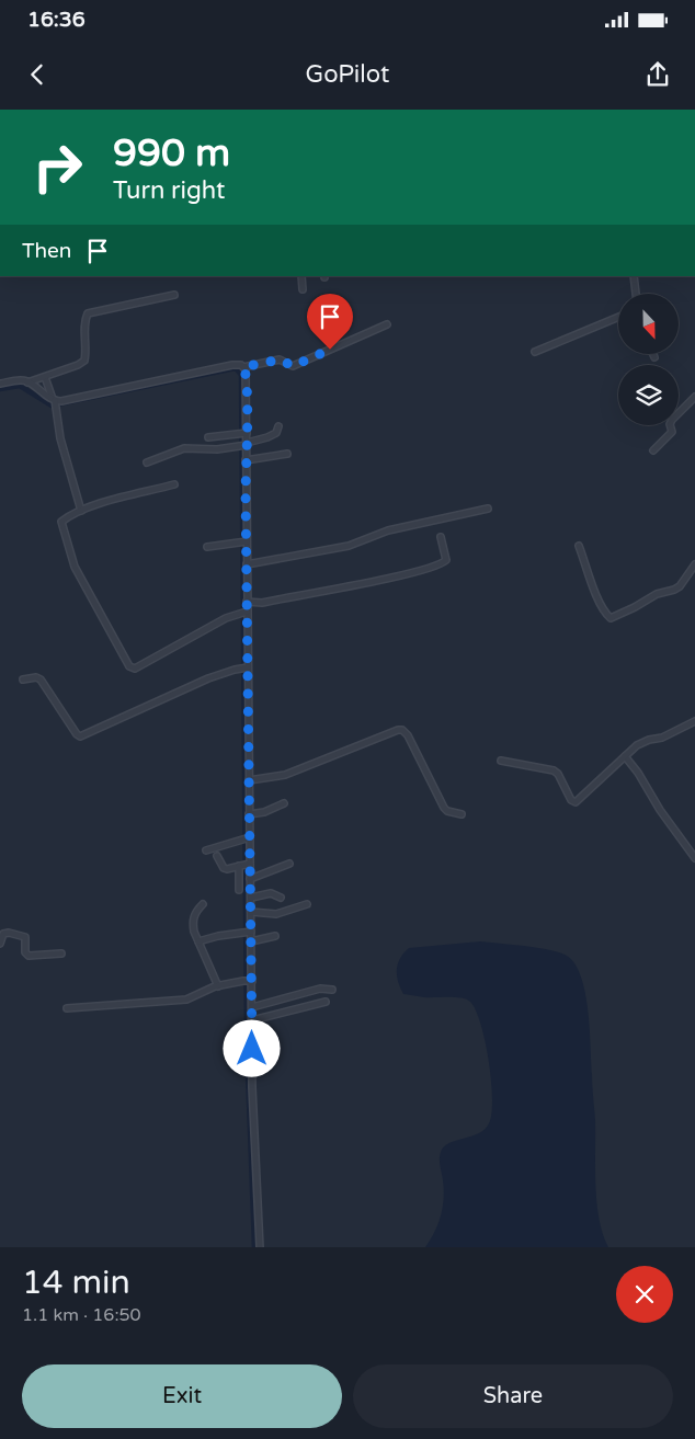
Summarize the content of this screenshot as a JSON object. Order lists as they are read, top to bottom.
{
  "north": "bottom",
  "page": {
    "status": "16:36",
    "header": "GoPilot",
    "turn": ["990 m", "Turn right"],
    "then": "Then",
    "heading": ["14 min", "1.1 km · 16:50"],
    "buttons": ["Exit", "Share"]
  }
}
